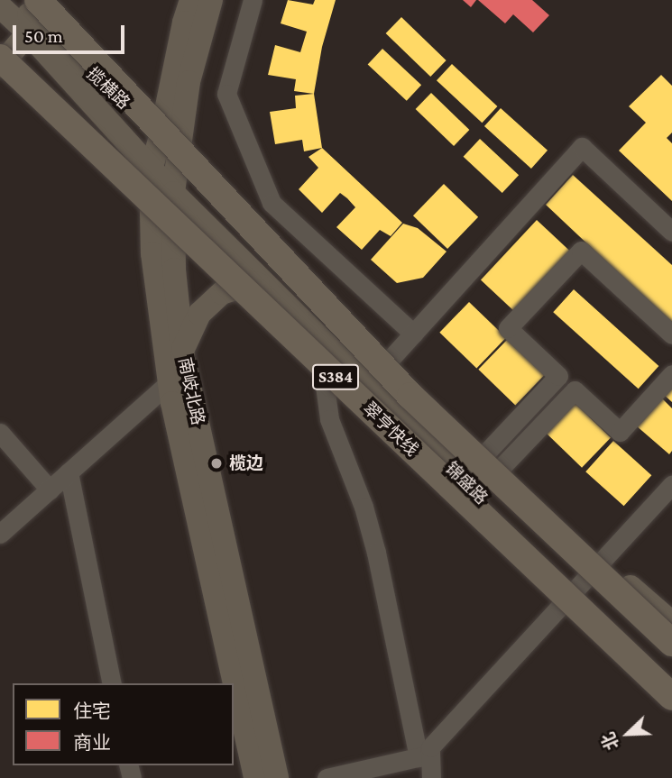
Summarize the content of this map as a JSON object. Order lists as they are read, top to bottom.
{
  "streets": {
    "highway": ["S384", "翠亨快线"],
    "main road": ["揽横路", "南岐北路", "锦盛路"]
  },
  "crossings": [
    ["揽横路", "S384"],
    ["揽横路", "南岐北路"],
    ["南岐北路", "锦盛路"],
    ["翠亨快线", "锦盛路"]
  ],
  "places": ["榄边"],
  "legend": ["住宅", "商业"],
  "scale_bar": "50 m",
  "north": "bottom left"
}
